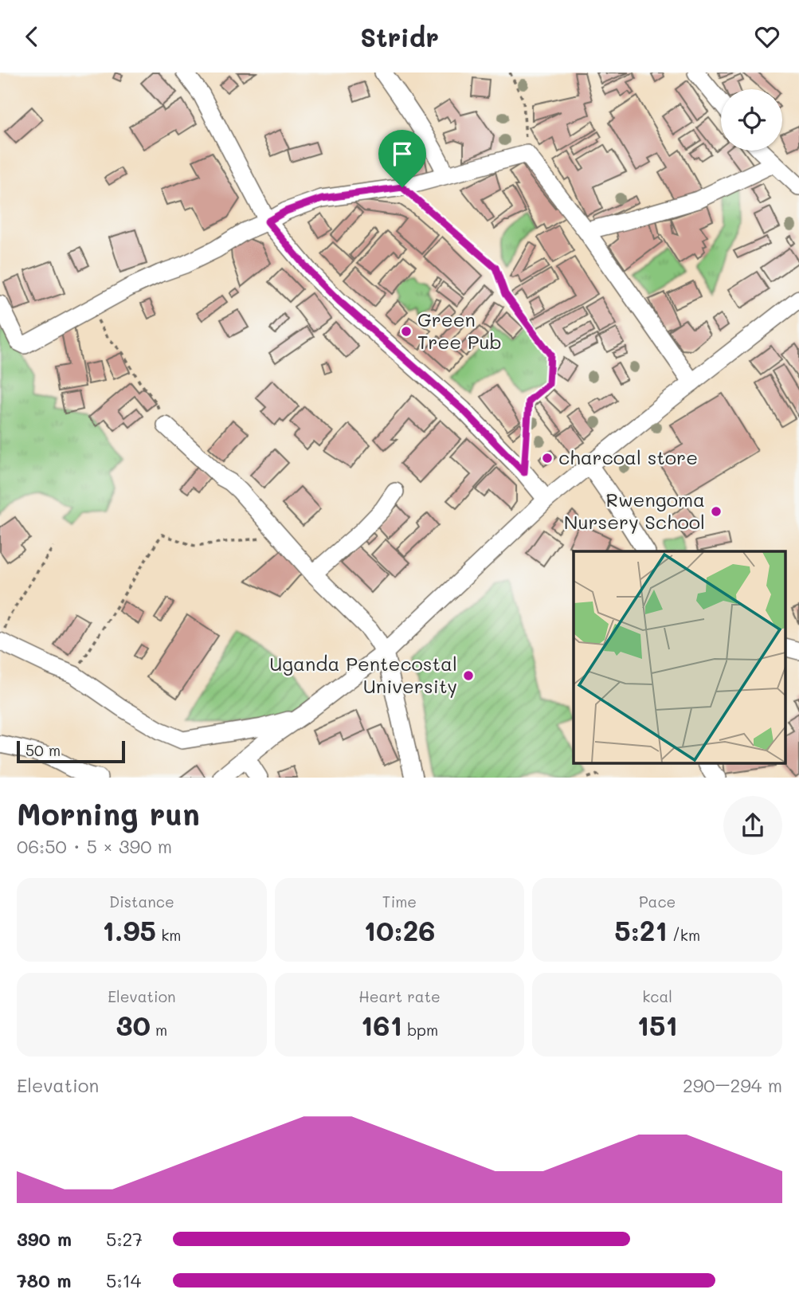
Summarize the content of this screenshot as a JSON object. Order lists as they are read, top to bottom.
{
  "places": [
    "Green Tree Pub",
    "charcoal store",
    "Rwengoma Nursery School",
    "Uganda Pentecostal University"
  ],
  "scale_bar": "50 m",
  "page": {
    "header": "Stridr",
    "scale": "50 m",
    "heading": ["Morning run", "06:50 · 5 × 390 m"],
    "stats": [
      ["Distance", "1.95 km"],
      ["Time", "10:26"],
      ["Pace", "5:21 /km"],
      ["Elevation", "30 m"],
      ["Heart rate", "161 bpm"],
      ["kcal", "151"]
    ],
    "chart": ["Elevation", "290–294 m"],
    "list": [
      {
        "name": "390 m",
        "note": "5:27"
      },
      {
        "name": "780 m",
        "note": "5:14"
      }
    ]
  }
}
